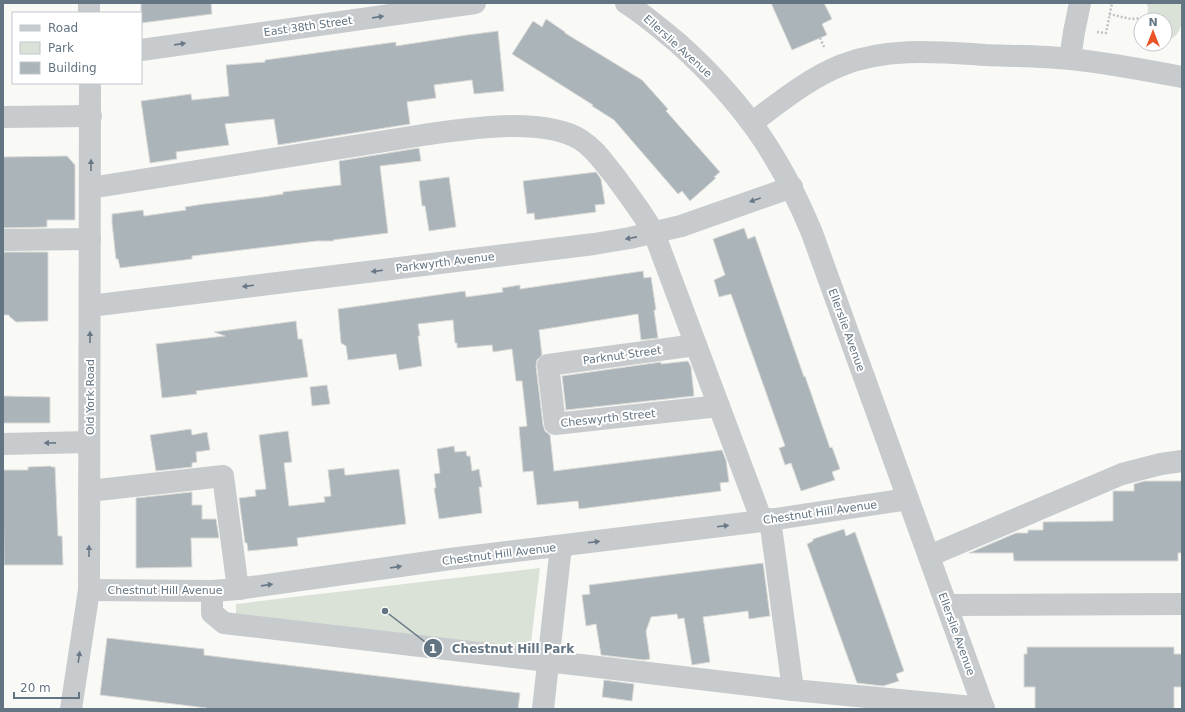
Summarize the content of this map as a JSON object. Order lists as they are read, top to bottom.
{
  "streets": {
    "street": [
      "East 38th Street",
      "Ellerslie Avenue",
      "Parkwyrth Avenue",
      "Parknut Street",
      "Old York Road",
      "Cheswyrth Street",
      "Chestnut Hill Avenue"
    ]
  },
  "crossings": [
    ["Ellerslie Avenue", "Parkwyrth Avenue"],
    ["Ellerslie Avenue", "Chestnut Hill Avenue"],
    ["Parkwyrth Avenue", "Old York Road"],
    ["Parknut Street", "Cheswyrth Street"],
    ["Old York Road", "Chestnut Hill Avenue"]
  ],
  "one_way": ["East 38th Street", "Parkwyrth Avenue", "Old York Road"],
  "places": ["Chestnut Hill Park"],
  "legend": ["Road", "Park", "Building"],
  "scale_bar": "20 m",
  "north": "top"
}
